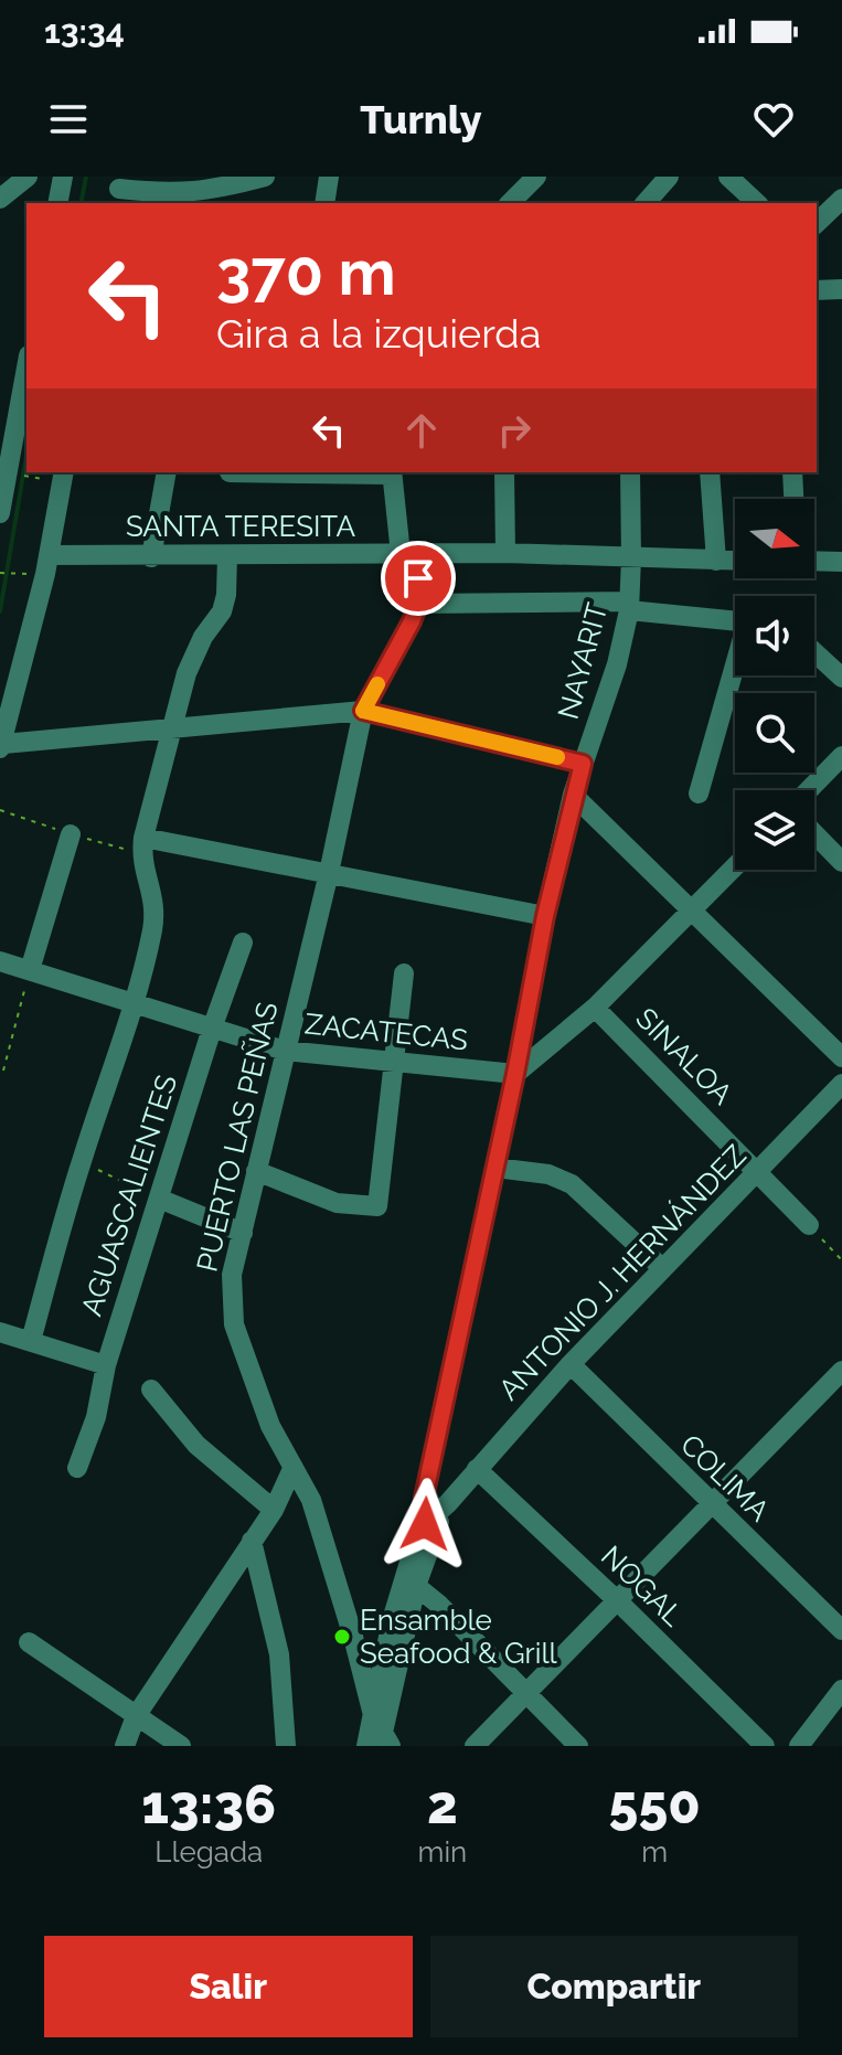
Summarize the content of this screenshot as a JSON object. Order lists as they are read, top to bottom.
{
  "streets": {
    "street": [
      "SANTA TERESITA",
      "NAYARIT",
      "ZACATECAS",
      "SINALOA",
      "PUERTO LAS PEÑAS",
      "AGUASCALIENTES",
      "ANTONIO J. HERNÁNDEZ",
      "COLIMA",
      "NOGAL"
    ]
  },
  "crossings": [
    ["SANTA TERESITA", "NAYARIT"],
    ["SANTA TERESITA", "PUERTO LAS PEÑAS"],
    ["NAYARIT", "ZACATECAS"],
    ["NAYARIT", "ANTONIO J. HERNÁNDEZ"],
    ["ZACATECAS", "PUERTO LAS PEÑAS"],
    ["ZACATECAS", "AGUASCALIENTES"],
    ["SINALOA", "ANTONIO J. HERNÁNDEZ"],
    ["ANTONIO J. HERNÁNDEZ", "COLIMA"],
    ["ANTONIO J. HERNÁNDEZ", "NOGAL"]
  ],
  "places": ["Ensamble Seafood & Grill"],
  "north": "right",
  "page": {
    "status": "13:34",
    "header": "Turnly",
    "turn": ["370 m", "Gira a la izquierda"],
    "eta": [
      "13:36",
      "Llegada",
      "2",
      "min",
      "550",
      "m"
    ],
    "buttons": ["Salir", "Compartir"]
  }
}
